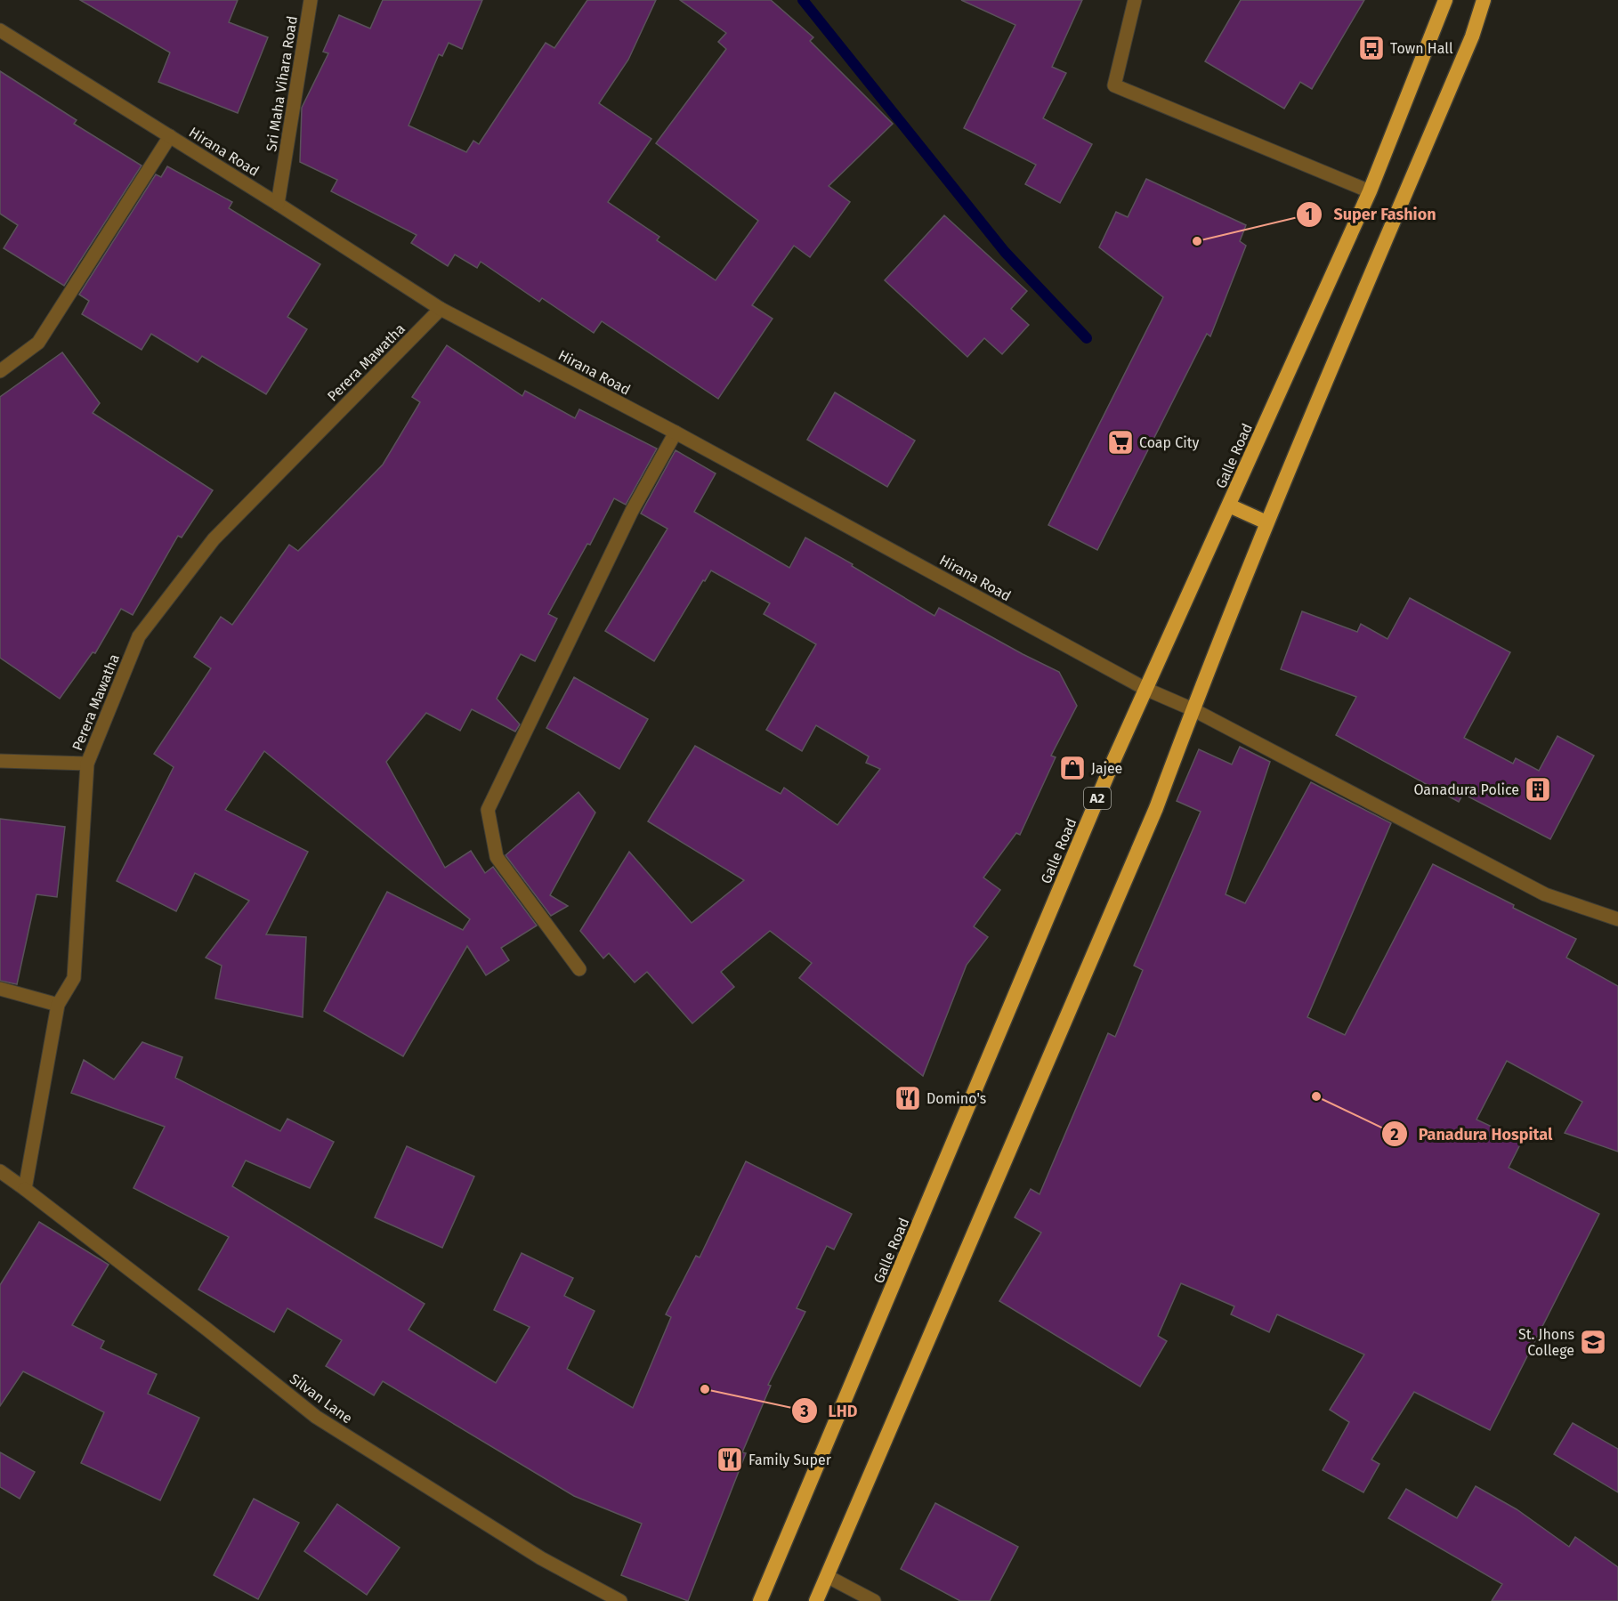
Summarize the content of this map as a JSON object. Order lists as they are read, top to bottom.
{
  "streets": {
    "highway": ["Galle Road", "A2"],
    "street": [
      "Sri Maha Vihara Road",
      "Hirana Road",
      "Perera Mawatha",
      "Silvan Lane"
    ]
  },
  "crossings": [
    ["Sri Maha Vihara Road", "Hirana Road"],
    ["Hirana Road", "Perera Mawatha"],
    ["Hirana Road", "Galle Road"],
    ["Perera Mawatha", "Silvan Lane"]
  ],
  "places": {
    "bus stop": ["Town Hall"],
    "other": ["Super Fashion", "Panadura Hospital", "LHD"],
    "supermarket": ["Coap City"],
    "shop": ["Jajee"],
    "building": ["Oanadura Police"],
    "restaurant": ["Domino's", "Family Super"],
    "school or university": ["St. Jhons College"]
  }
}
